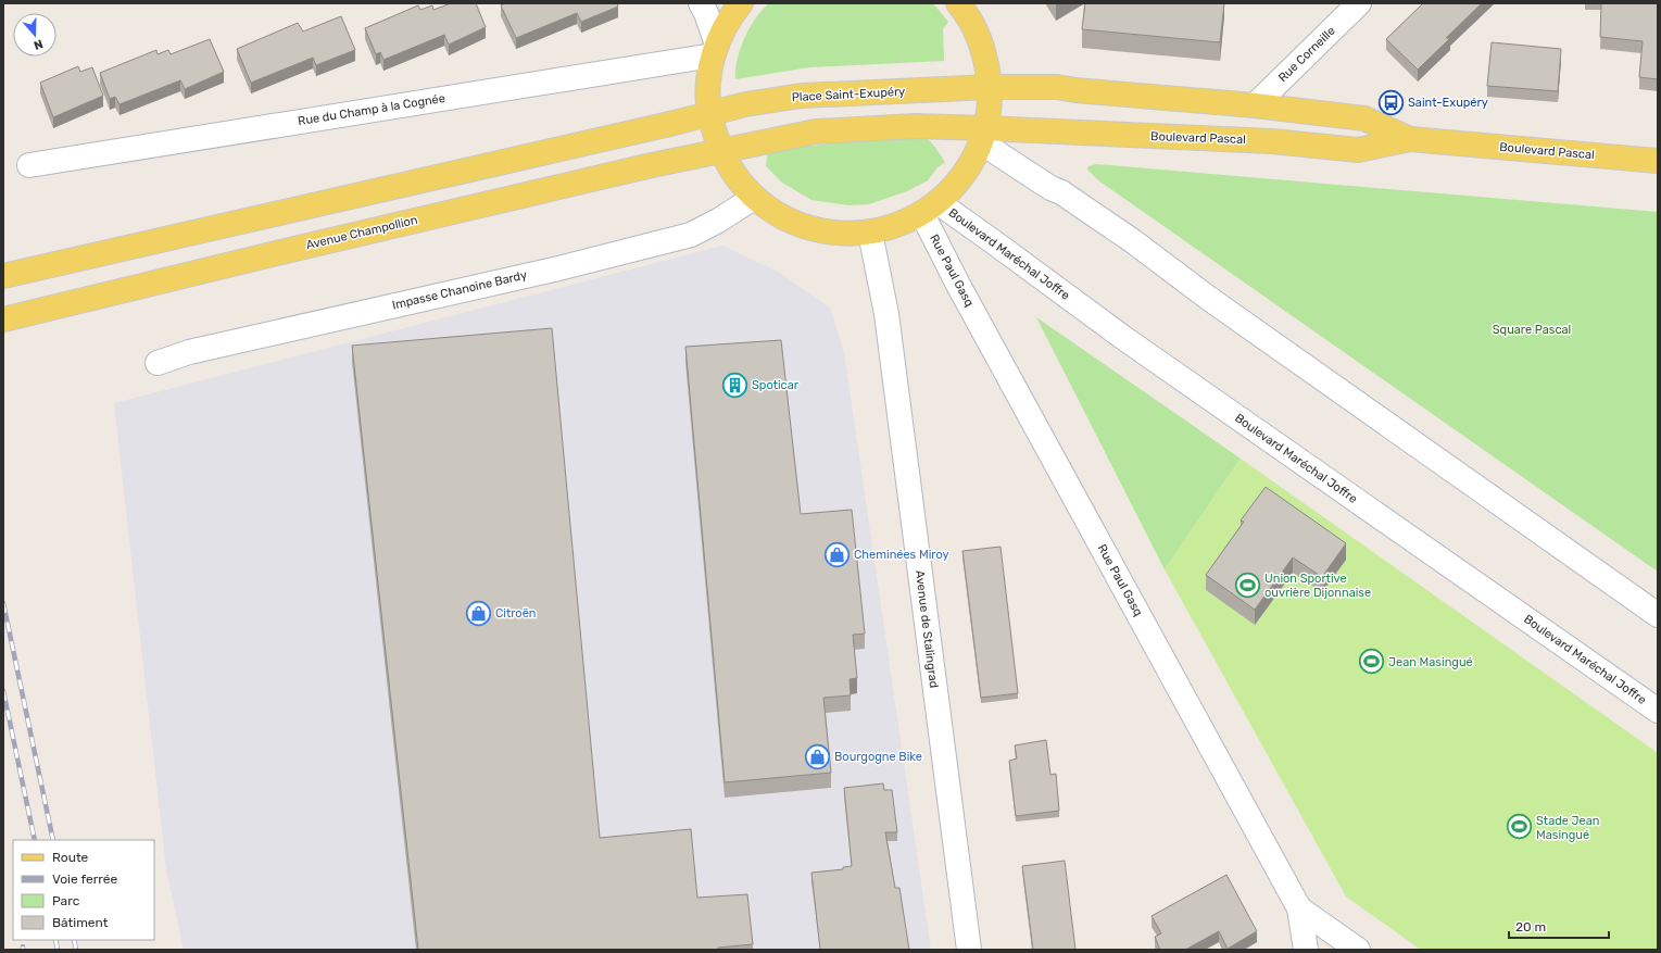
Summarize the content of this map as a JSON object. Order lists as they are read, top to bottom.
{
  "streets": {
    "main road": ["Place Saint-Exupéry", "Boulevard Pascal", "Avenue Champollion"],
    "street": [
      "Rue Corneille",
      "Rue du Champ à la Cognée",
      "Boulevard Maréchal Joffre",
      "Rue Paul Gasq",
      "Impasse Chanoine Bardy",
      "Avenue de Stalingrad"
    ]
  },
  "crossings": [
    ["Rue Corneille", "Boulevard Pascal"],
    ["Place Saint-Exupéry", "Boulevard Pascal"],
    ["Boulevard Maréchal Joffre", "Rue Paul Gasq"]
  ],
  "parks": ["Square Pascal"],
  "places": {
    "bus stop": ["Saint-Exupéry"],
    "building": ["Spoticar"],
    "shop": ["Cheminées Miroy", "Citroën", "Bourgogne Bike"],
    "sports": ["Union Sportive ouvrière Dijonnaise", "Jean Masingué", "Stade Jean Masingué"]
  },
  "legend": [
    "Route",
    "Voie ferrée",
    "Parc",
    "Bâtiment"
  ],
  "scale_bar": "20 m",
  "north": "bottom"
}
